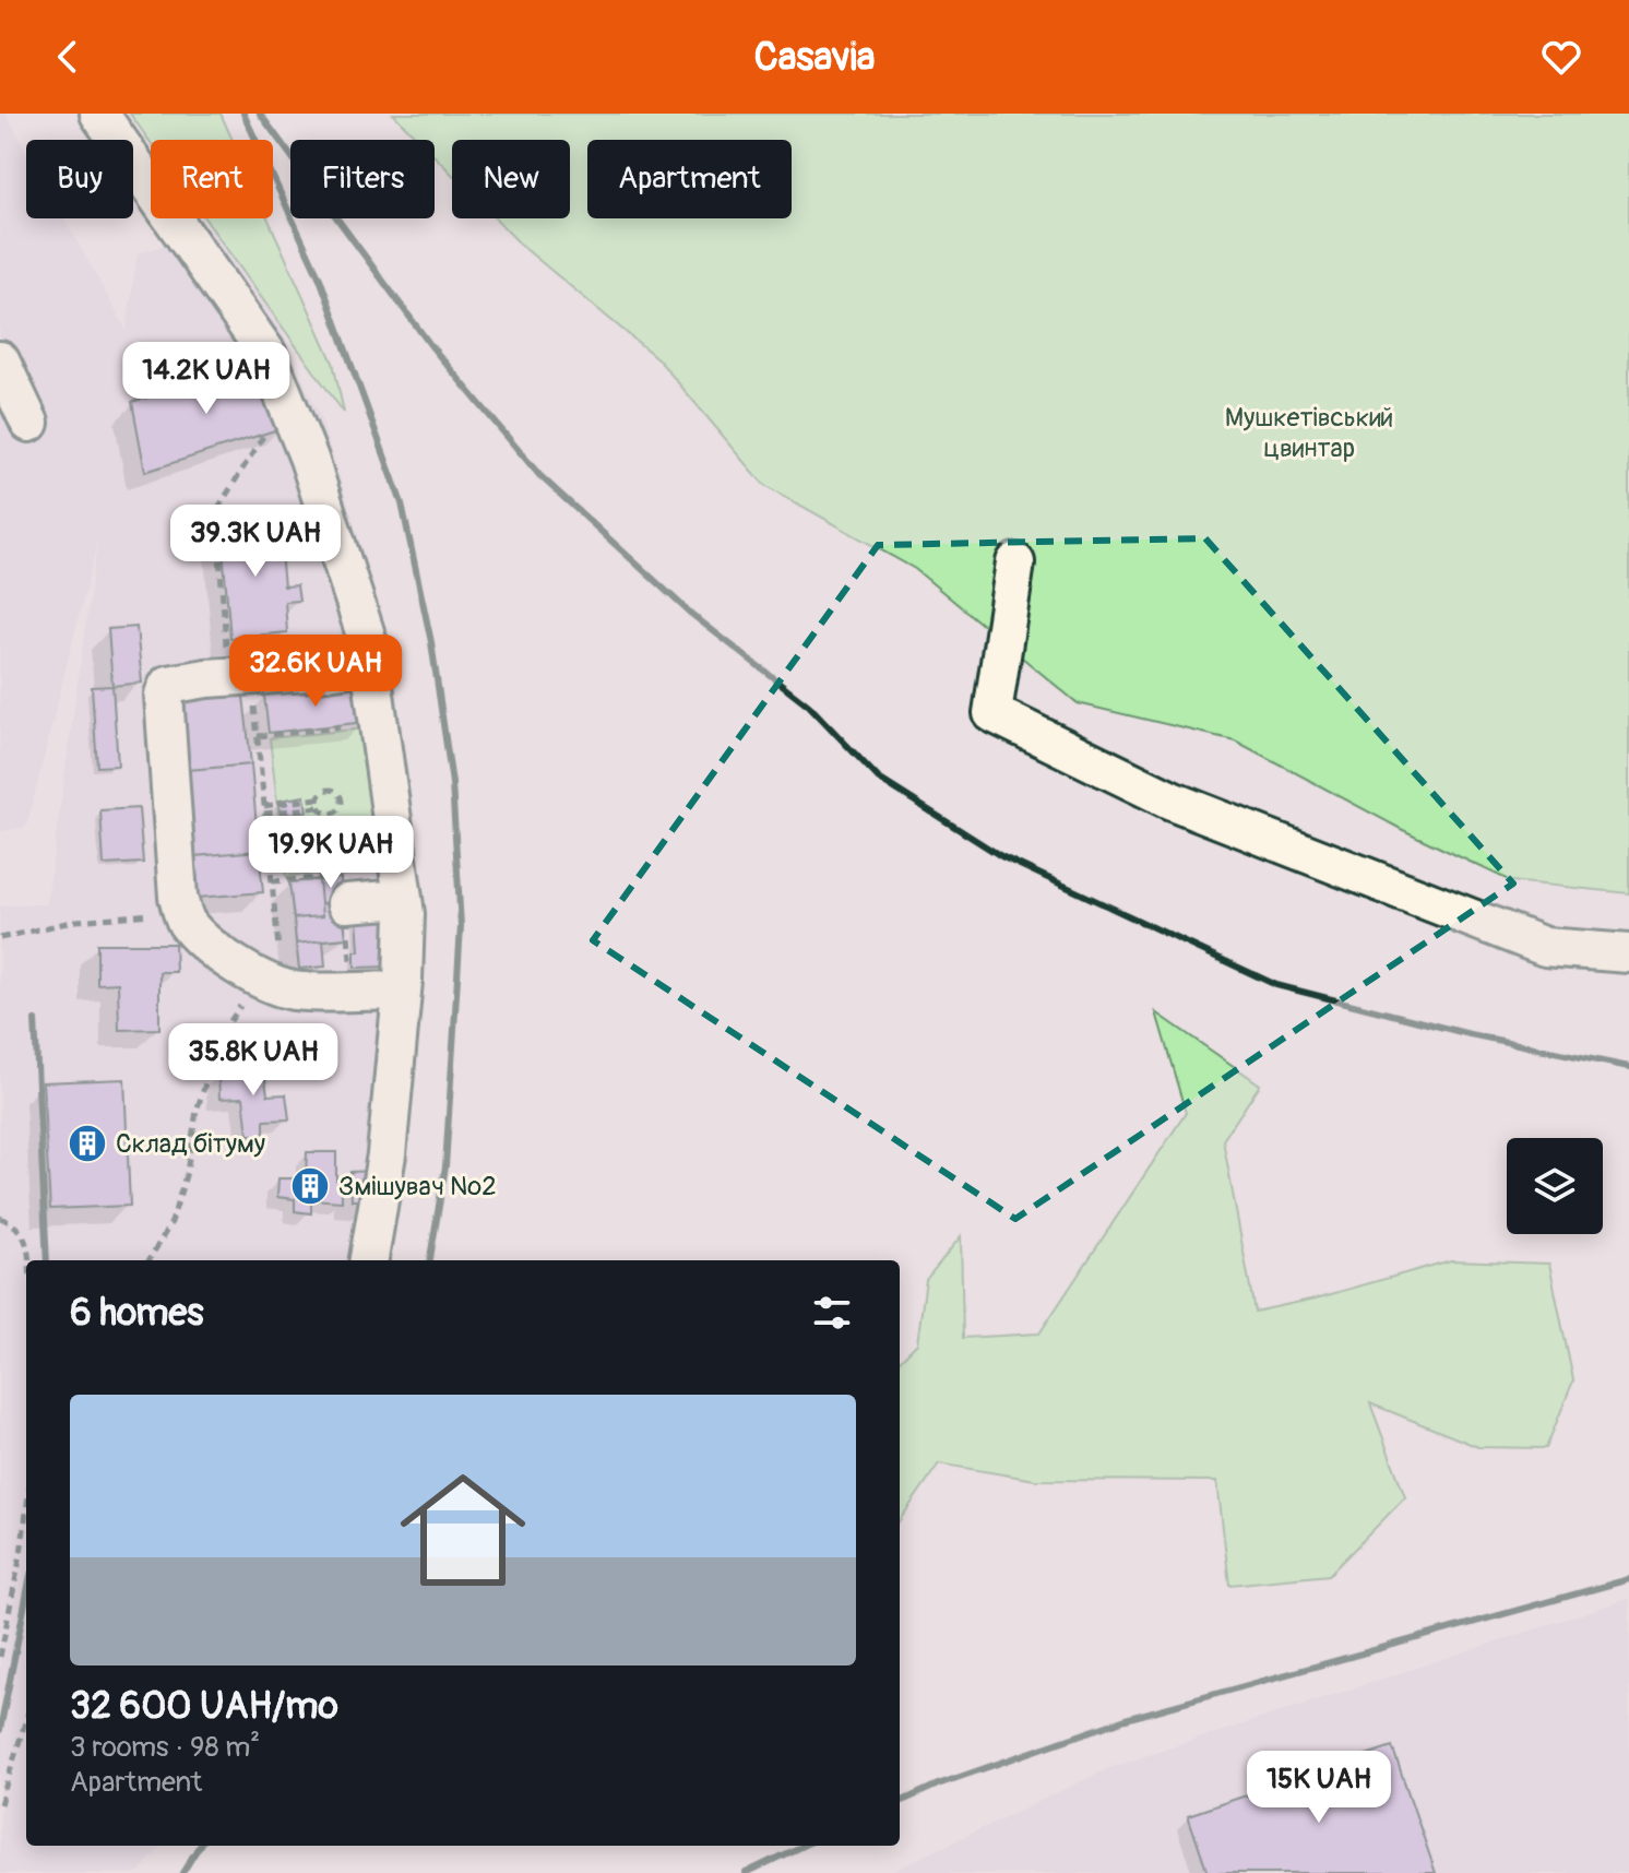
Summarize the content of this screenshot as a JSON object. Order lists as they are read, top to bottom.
{
  "parks": ["Мушкетівський цвинтар"],
  "places": {
    "building": ["Склад бітуму", "Змішувач №2"]
  },
  "page": {
    "header": "Casavia",
    "chip": [
      "Buy",
      "Rent",
      "Filters",
      "New",
      "Apartment"
    ],
    "price": [
      "14.2K UAH",
      "39.3K UAH",
      "32.6K UAH",
      "19.9K UAH",
      "35.8K UAH",
      "15K UAH"
    ],
    "heading": "6 homes",
    "list": [
      {
        "name": "32 600 UAH/mo",
        "note": "3 rooms · 98 m² · Apartment"
      }
    ]
  }
}
